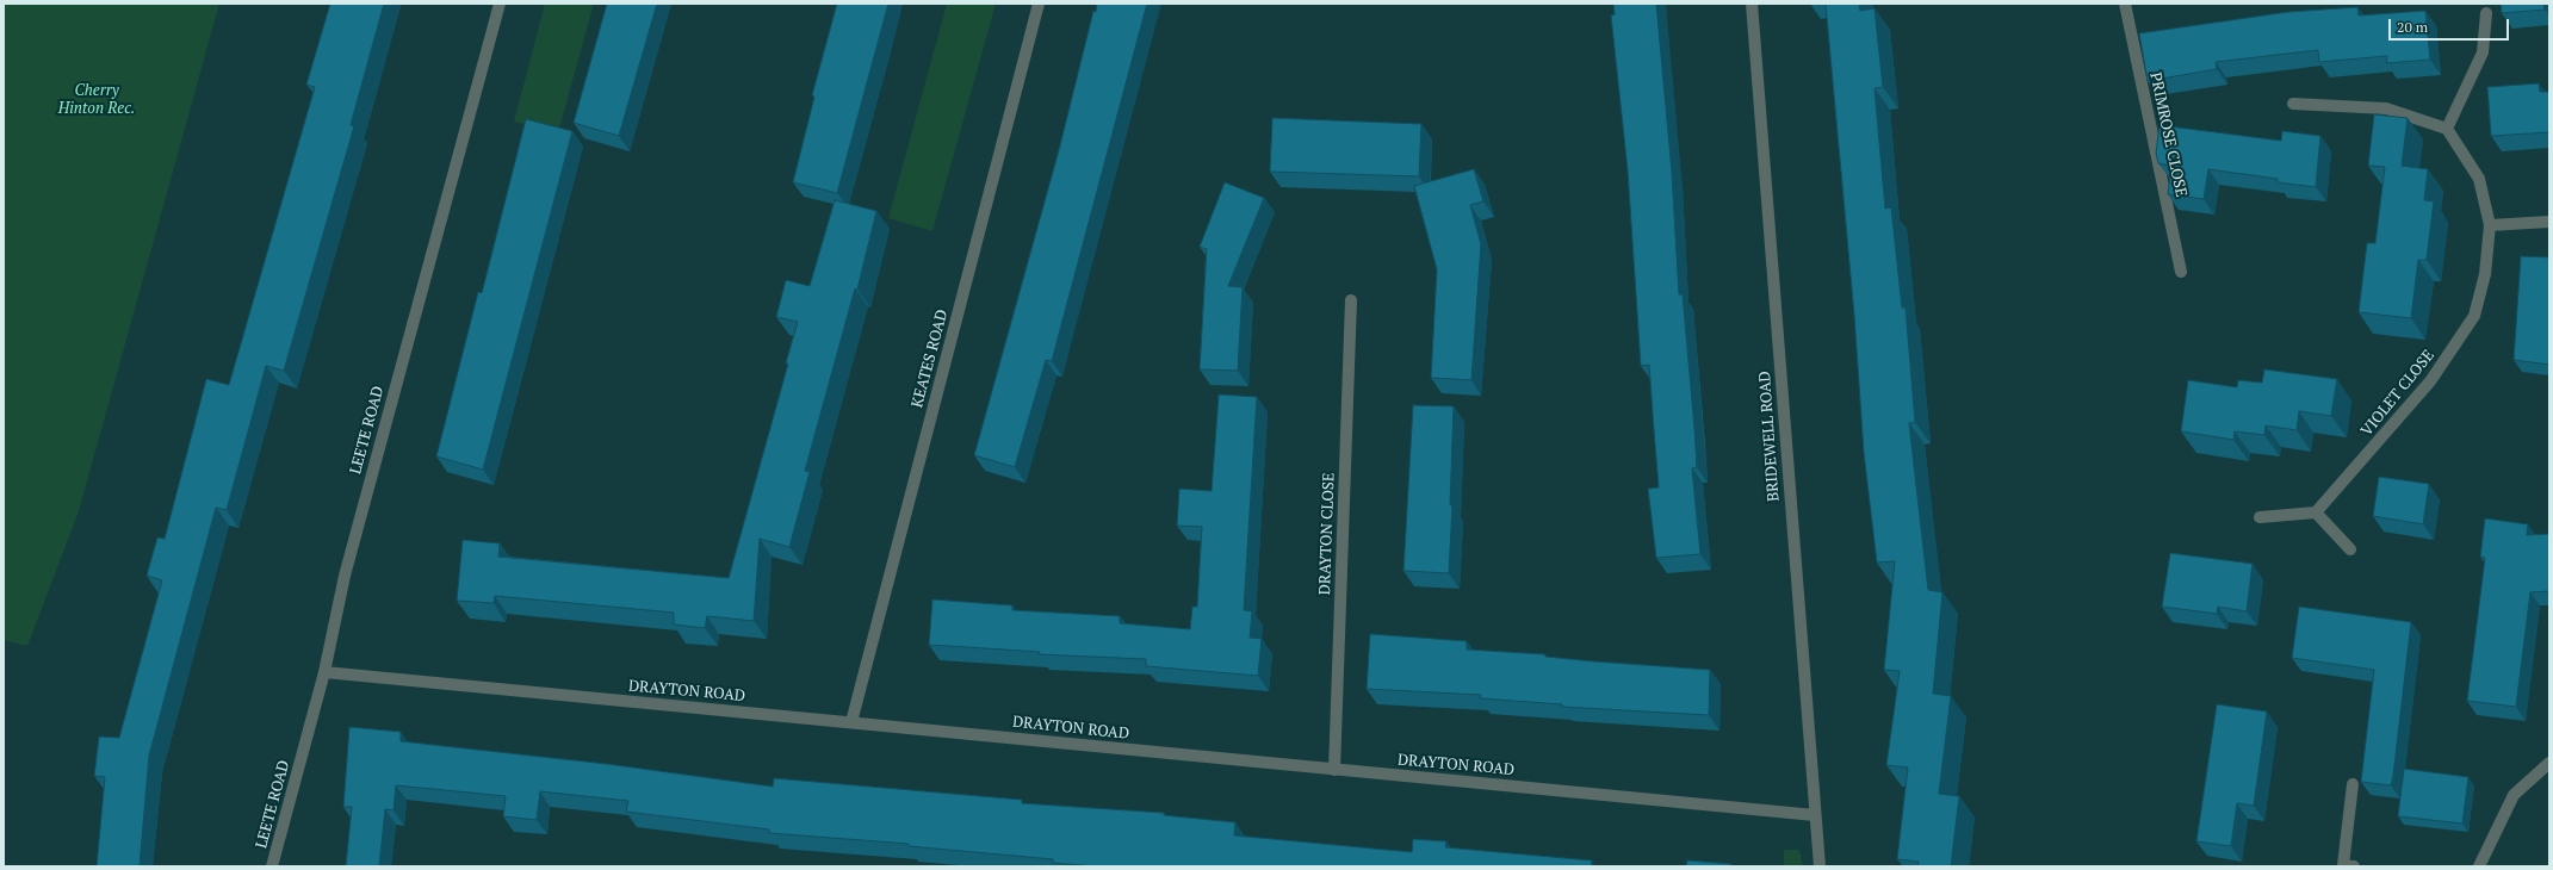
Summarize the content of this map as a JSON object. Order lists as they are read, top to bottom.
{
  "streets": {
    "street": [
      "PRIMROSE CLOSE",
      "KEATES ROAD",
      "VIOLET CLOSE",
      "LEETE ROAD",
      "BRIDEWELL ROAD",
      "DRAYTON CLOSE",
      "DRAYTON ROAD"
    ]
  },
  "crossings": [
    ["KEATES ROAD", "DRAYTON ROAD"],
    ["LEETE ROAD", "DRAYTON ROAD"],
    ["BRIDEWELL ROAD", "DRAYTON ROAD"],
    ["DRAYTON CLOSE", "DRAYTON ROAD"]
  ],
  "parks": ["Cherry Hinton Rec."],
  "scale_bar": "20 m"
}
